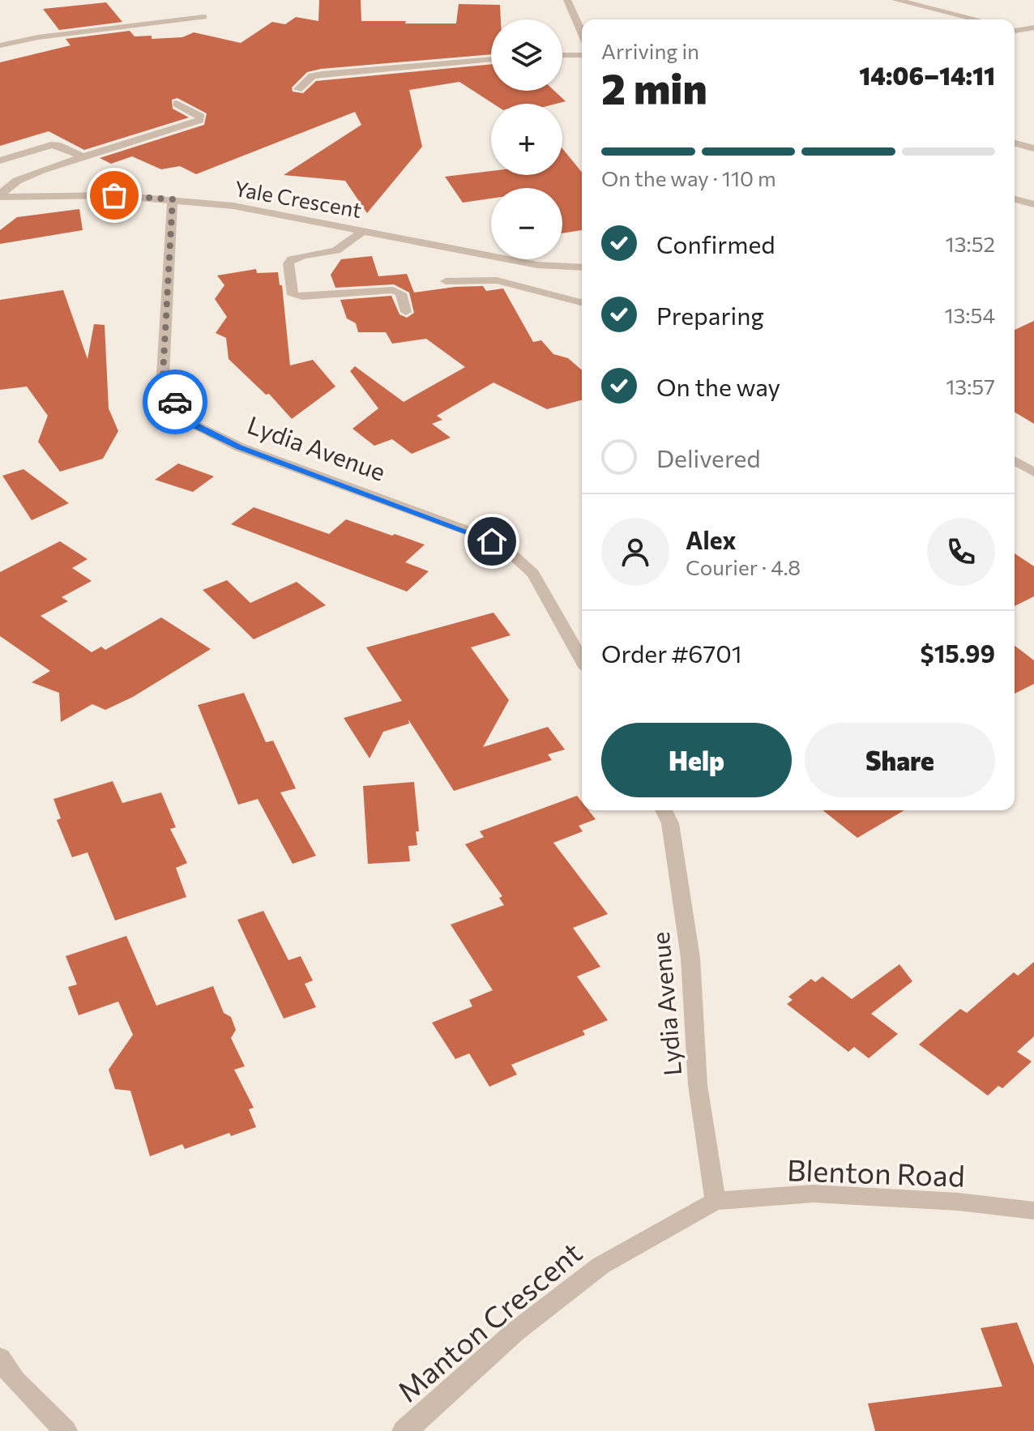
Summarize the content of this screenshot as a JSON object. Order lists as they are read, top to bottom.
{
  "streets": {
    "street": [
      "Yale Crescent",
      "Lydia Avenue",
      "Blenton Road",
      "Manton Crescent"
    ]
  },
  "crossings": [
    ["Yale Crescent", "Lydia Avenue"],
    ["Lydia Avenue", "Blenton Road"],
    ["Lydia Avenue", "Manton Crescent"],
    ["Blenton Road", "Manton Crescent"]
  ],
  "page": {
    "map_buttons": ["+", "−"],
    "heading": ["2 min", "Arriving in", "14:06–14:11"],
    "panel": [
      "Alex",
      "Courier · 4.8",
      "Order #6701",
      "$15.99"
    ],
    "bar": "On the way · 110 m",
    "list": [
      ["Confirmed", "13:52"],
      ["Preparing", "13:54"],
      ["On the way", "13:57"],
      "Delivered"
    ],
    "buttons": ["Help", "Share"]
  }
}
